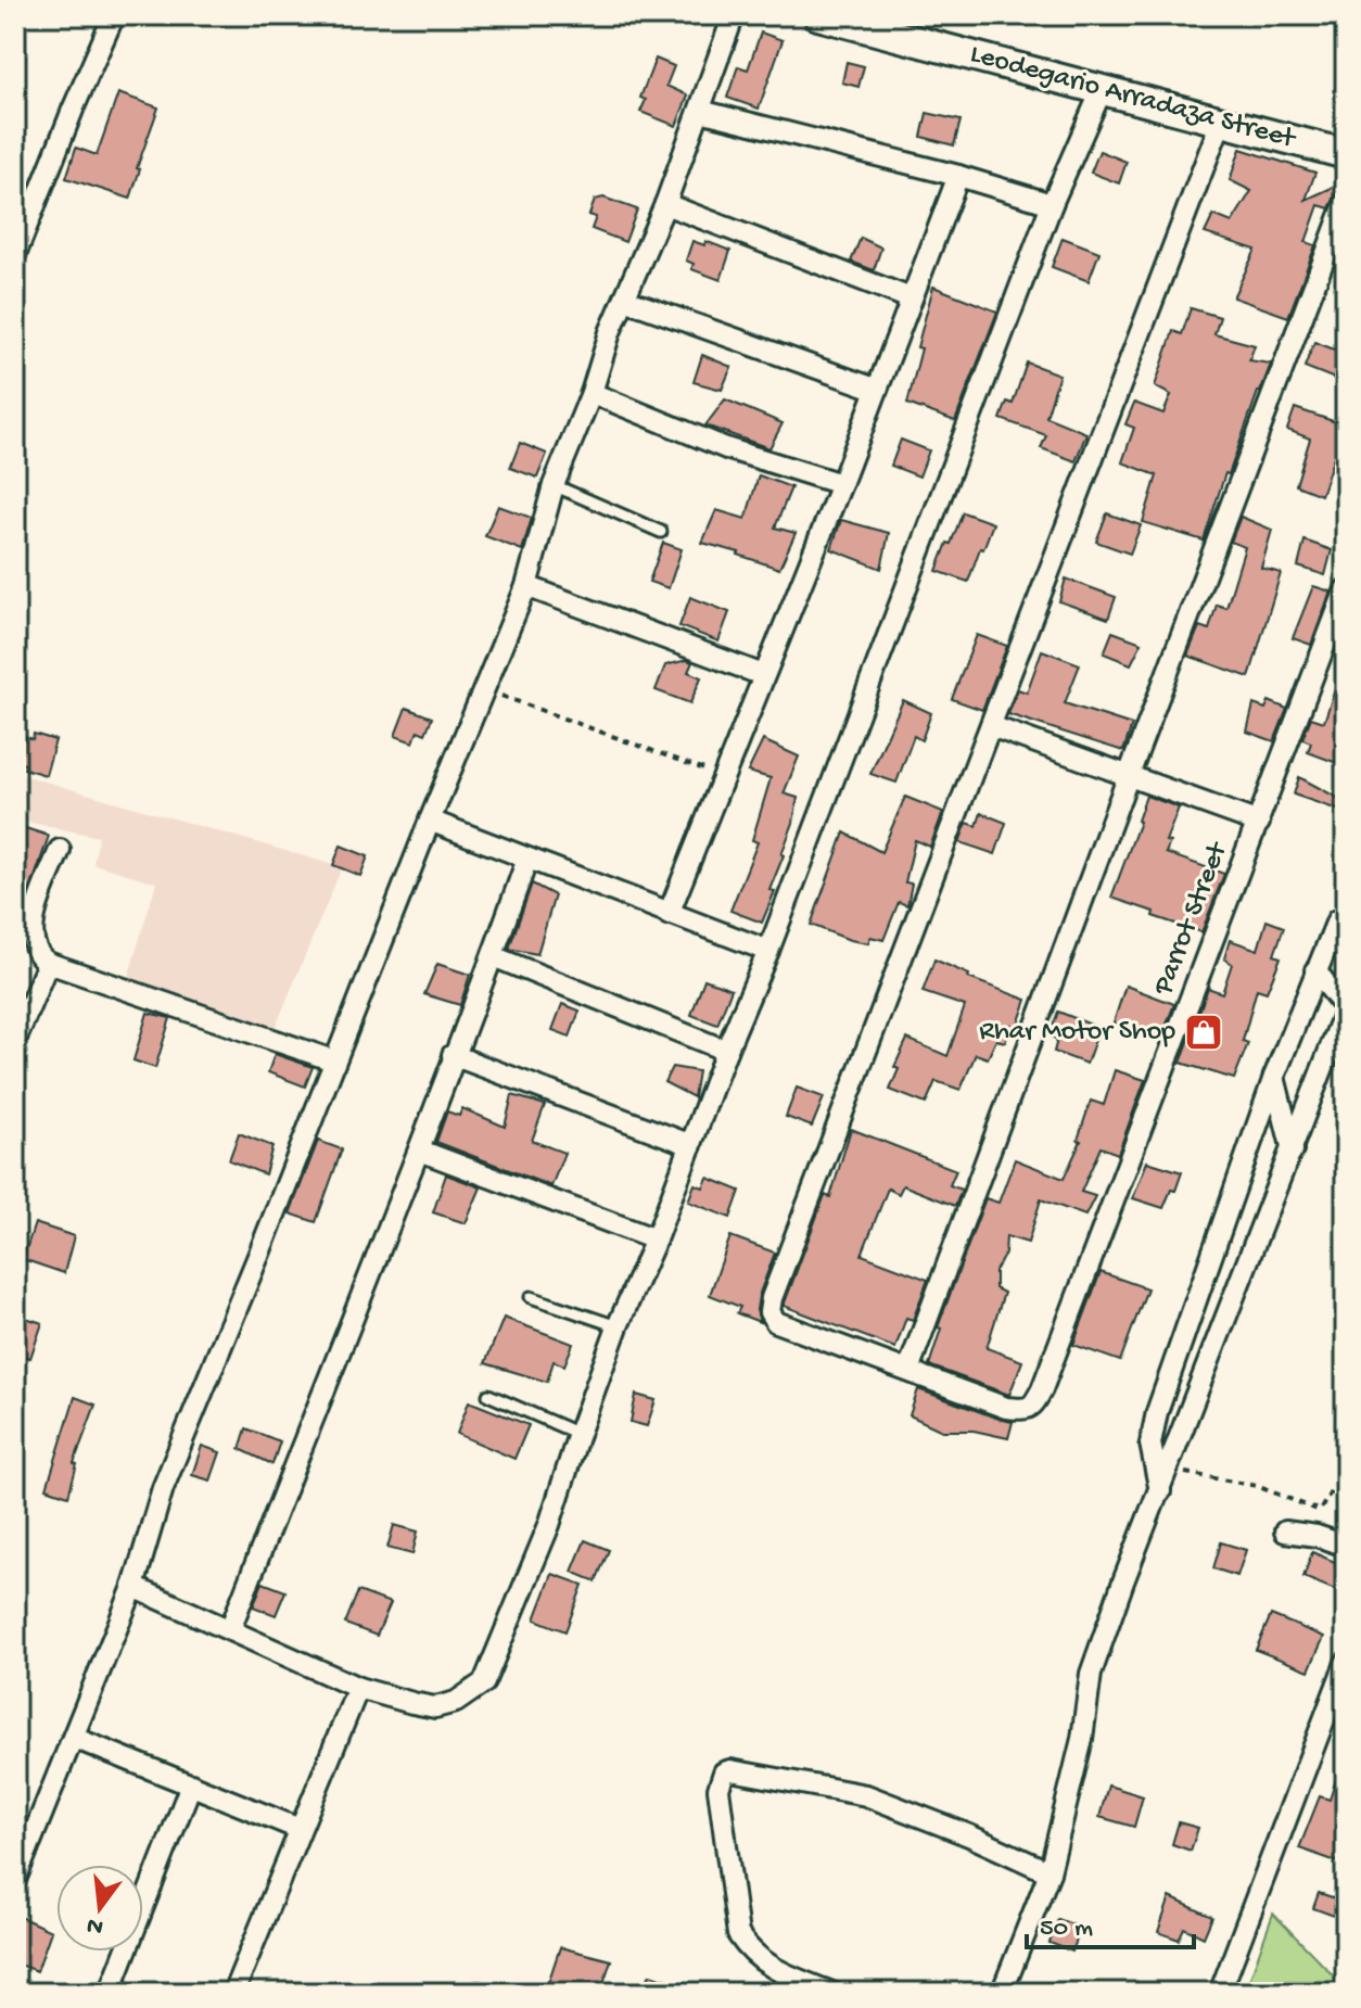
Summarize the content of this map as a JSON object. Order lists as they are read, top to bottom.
{
  "streets": {
    "street": ["Leodegario Arradaza Street", "Parrot Street"]
  },
  "places": {
    "shop": ["Rhar Motor Shop"]
  },
  "scale_bar": "50 m",
  "north": "bottom"
}
